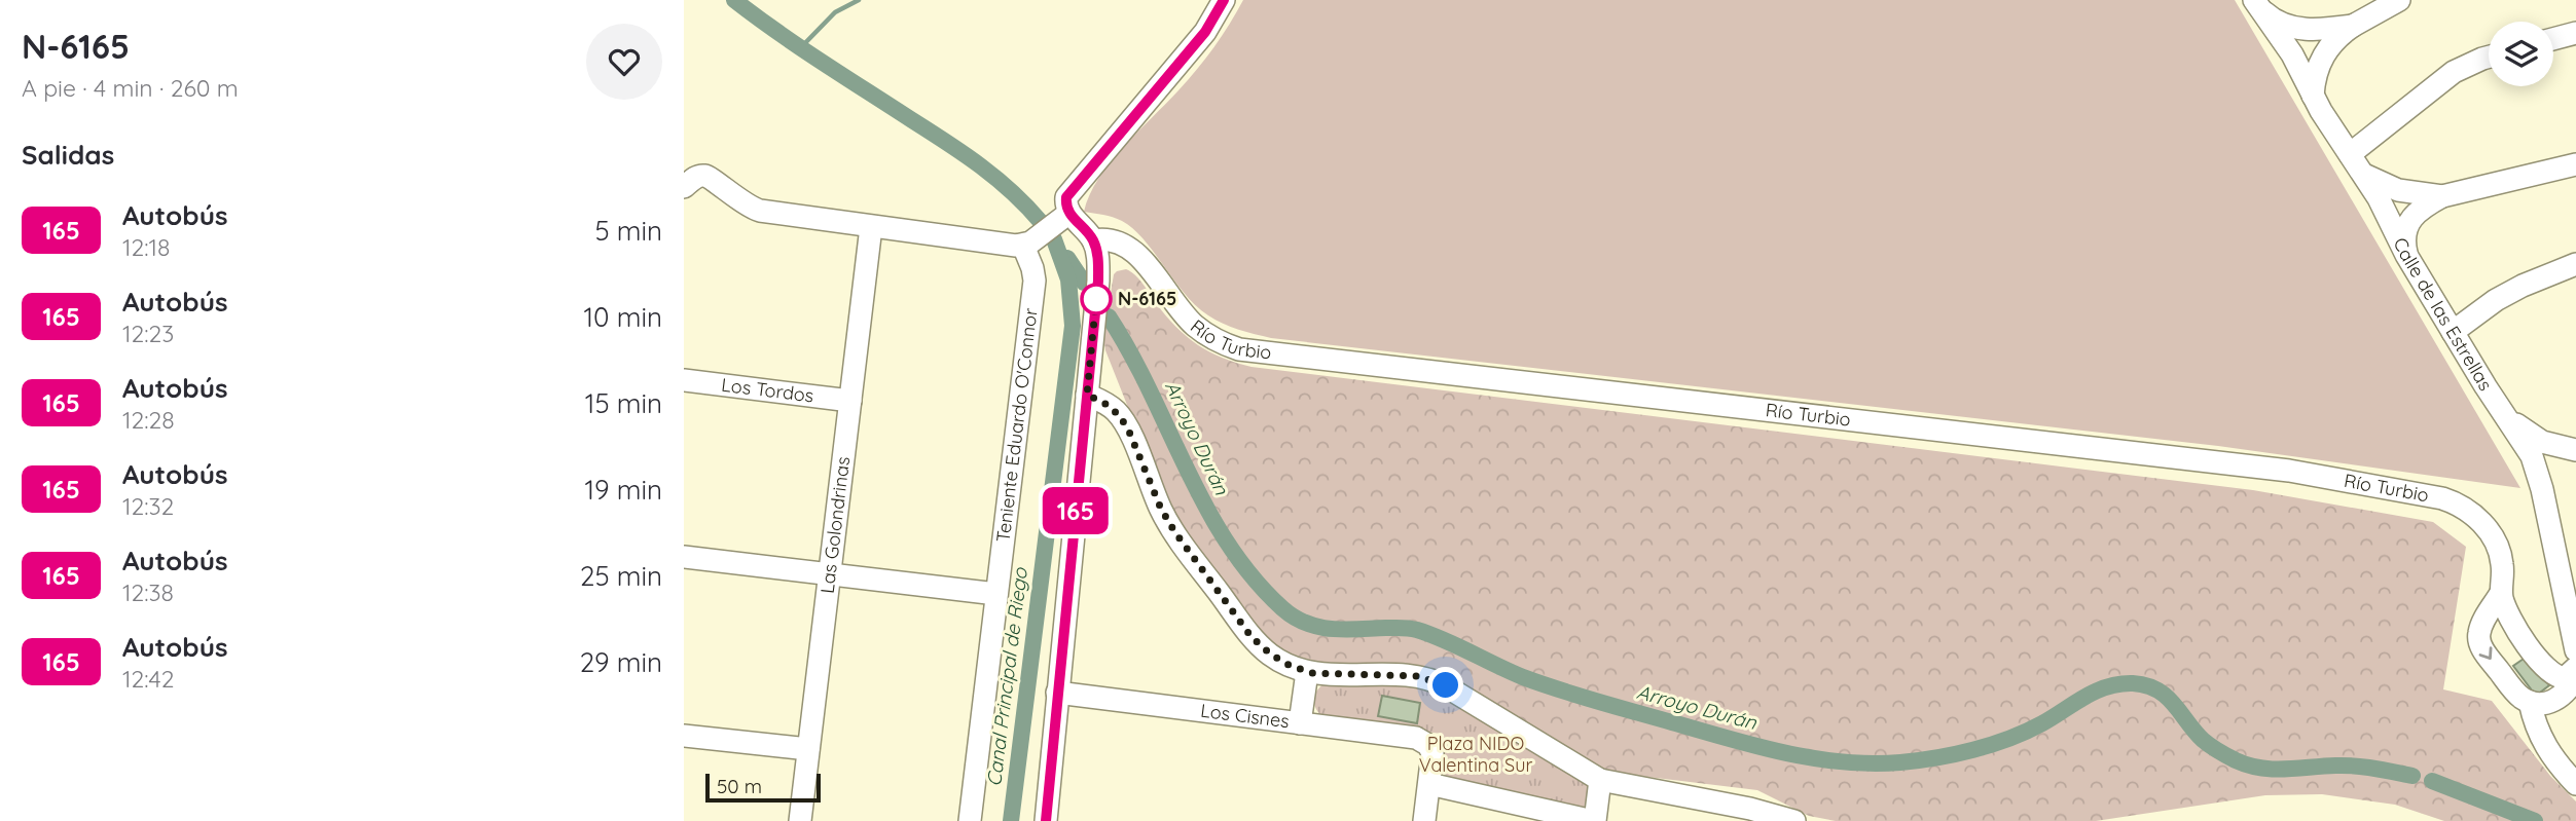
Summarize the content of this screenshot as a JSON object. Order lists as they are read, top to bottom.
{
  "streets": {
    "street": [
      "Calle de las Estrellas",
      "Río Turbio",
      "Los Tordos",
      "Teniente Eduardo O'Connor",
      "Las Golondrinas",
      "Los Cisnes"
    ]
  },
  "crossings": [
    ["Los Tordos", "Las Golondrinas"]
  ],
  "water": ["Arroyo Durán", "Canal Principal de Riego"],
  "parks": ["Plaza NIDO Valentina Sur"],
  "places": ["N-6165"],
  "lines": ["bus line 165"],
  "scale_bar": "50 m",
  "page": {
    "heading": [
      ["N-6165", "A pie · 4 min · 260 m"],
      "Salidas"
    ],
    "on_map": "165",
    "list": [
      {
        "mark": "165",
        "name": "Autobús",
        "note": "12:18",
        "value": "5 min"
      },
      {
        "mark": "165",
        "name": "Autobús",
        "note": "12:23",
        "value": "10 min"
      },
      {
        "mark": "165",
        "name": "Autobús",
        "note": "12:28",
        "value": "15 min"
      },
      {
        "mark": "165",
        "name": "Autobús",
        "note": "12:32",
        "value": "19 min"
      },
      {
        "mark": "165",
        "name": "Autobús",
        "note": "12:38",
        "value": "25 min"
      },
      {
        "mark": "165",
        "name": "Autobús",
        "note": "12:42",
        "value": "29 min"
      }
    ],
    "scale": "50 m"
  }
}
